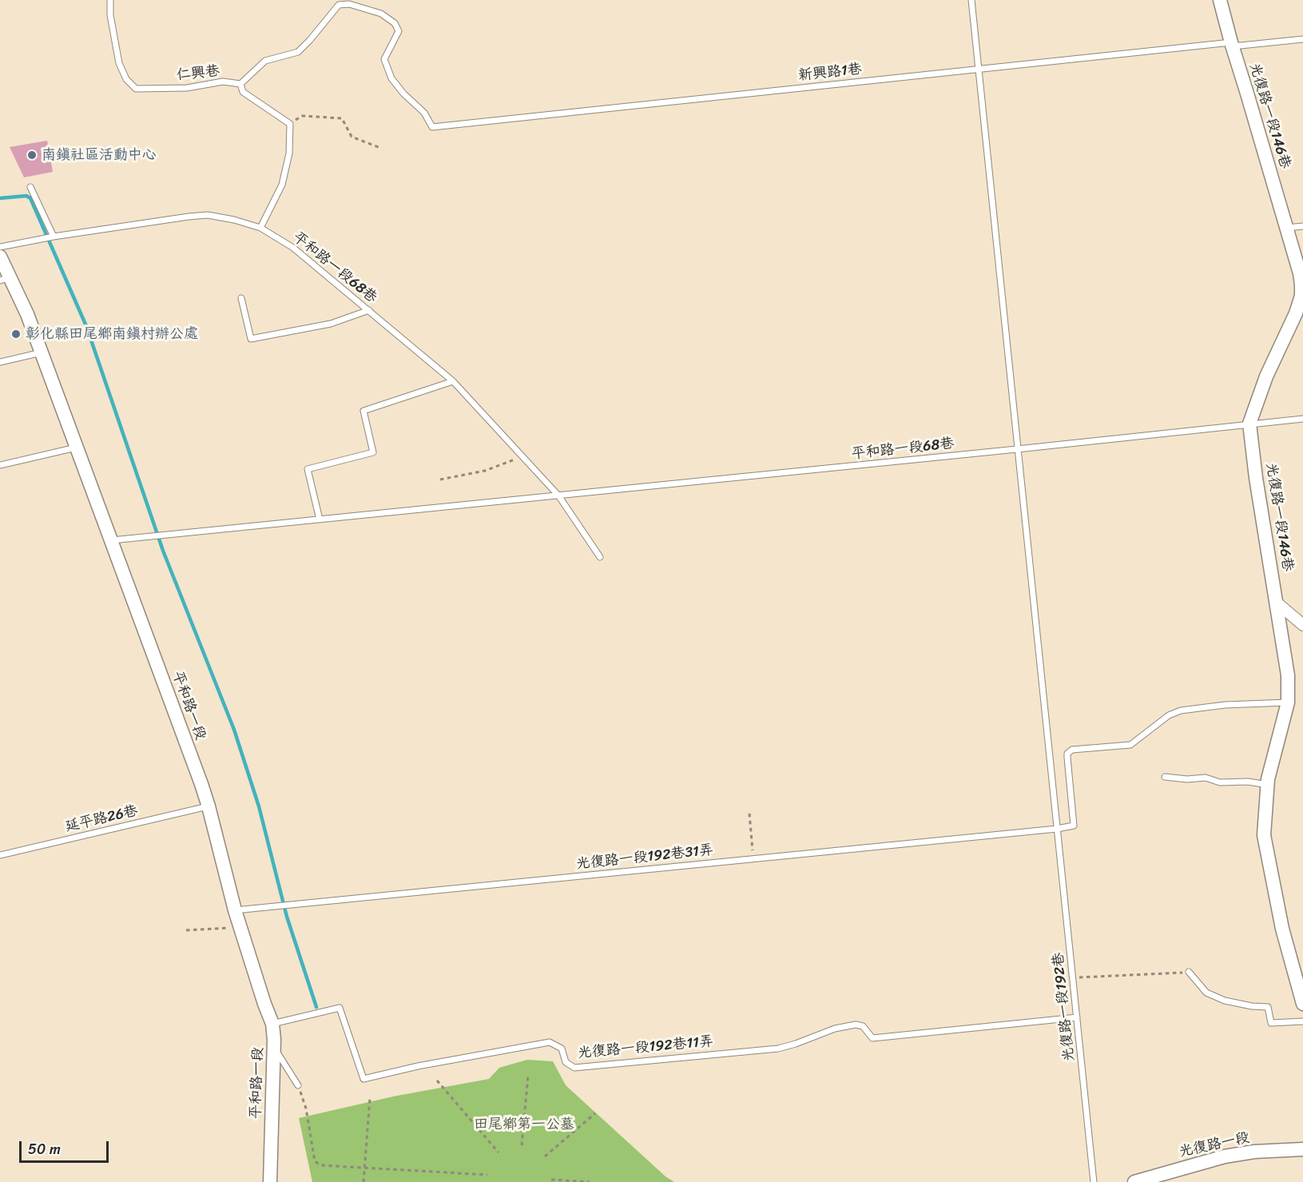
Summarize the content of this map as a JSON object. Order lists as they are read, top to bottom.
{
  "streets": {
    "street": ["光復路一段146巷", "平和路一段", "光復路一段"],
    "lane": [
      "新興路1巷",
      "仁興巷",
      "平和路一段68巷",
      "延平路26巷",
      "光復路一段192巷31弄",
      "光復路一段192巷",
      "光復路一段192巷11弄"
    ]
  },
  "crossings": [
    ["新興路1巷", "仁興巷"],
    ["新興路1巷", "光復路一段146巷"],
    ["新興路1巷", "光復路一段192巷"],
    ["光復路一段146巷", "平和路一段68巷"],
    ["平和路一段68巷", "平和路一段"],
    ["平和路一段68巷", "光復路一段192巷"],
    ["平和路一段", "延平路26巷"],
    ["平和路一段", "光復路一段192巷31弄"],
    ["平和路一段", "光復路一段192巷11弄"],
    ["光復路一段192巷31弄", "光復路一段192巷"],
    ["光復路一段192巷", "光復路一段192巷11弄"]
  ],
  "parks": ["田尾鄉第一公墓"],
  "places": ["南鎮社區活動中心", "彰化縣田尾鄉南鎮村辦公處"],
  "scale_bar": "50 m"
}
